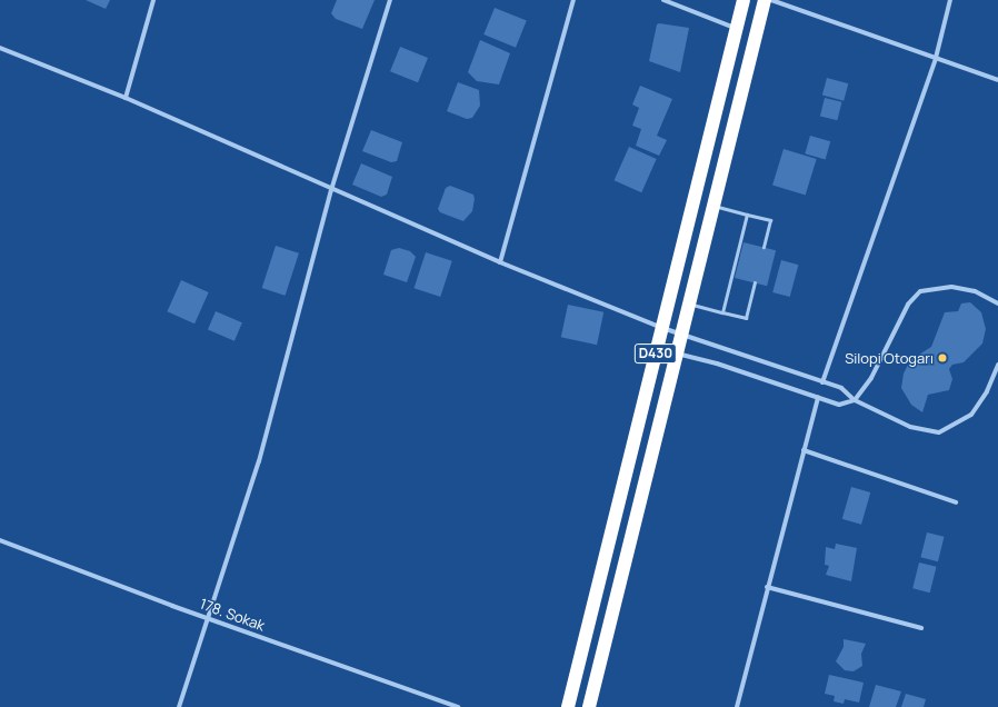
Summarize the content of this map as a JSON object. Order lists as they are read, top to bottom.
{
  "streets": {
    "highway": ["D430"],
    "street": ["178. Sokak"]
  },
  "places": ["Silopi Otogarı"]
}
